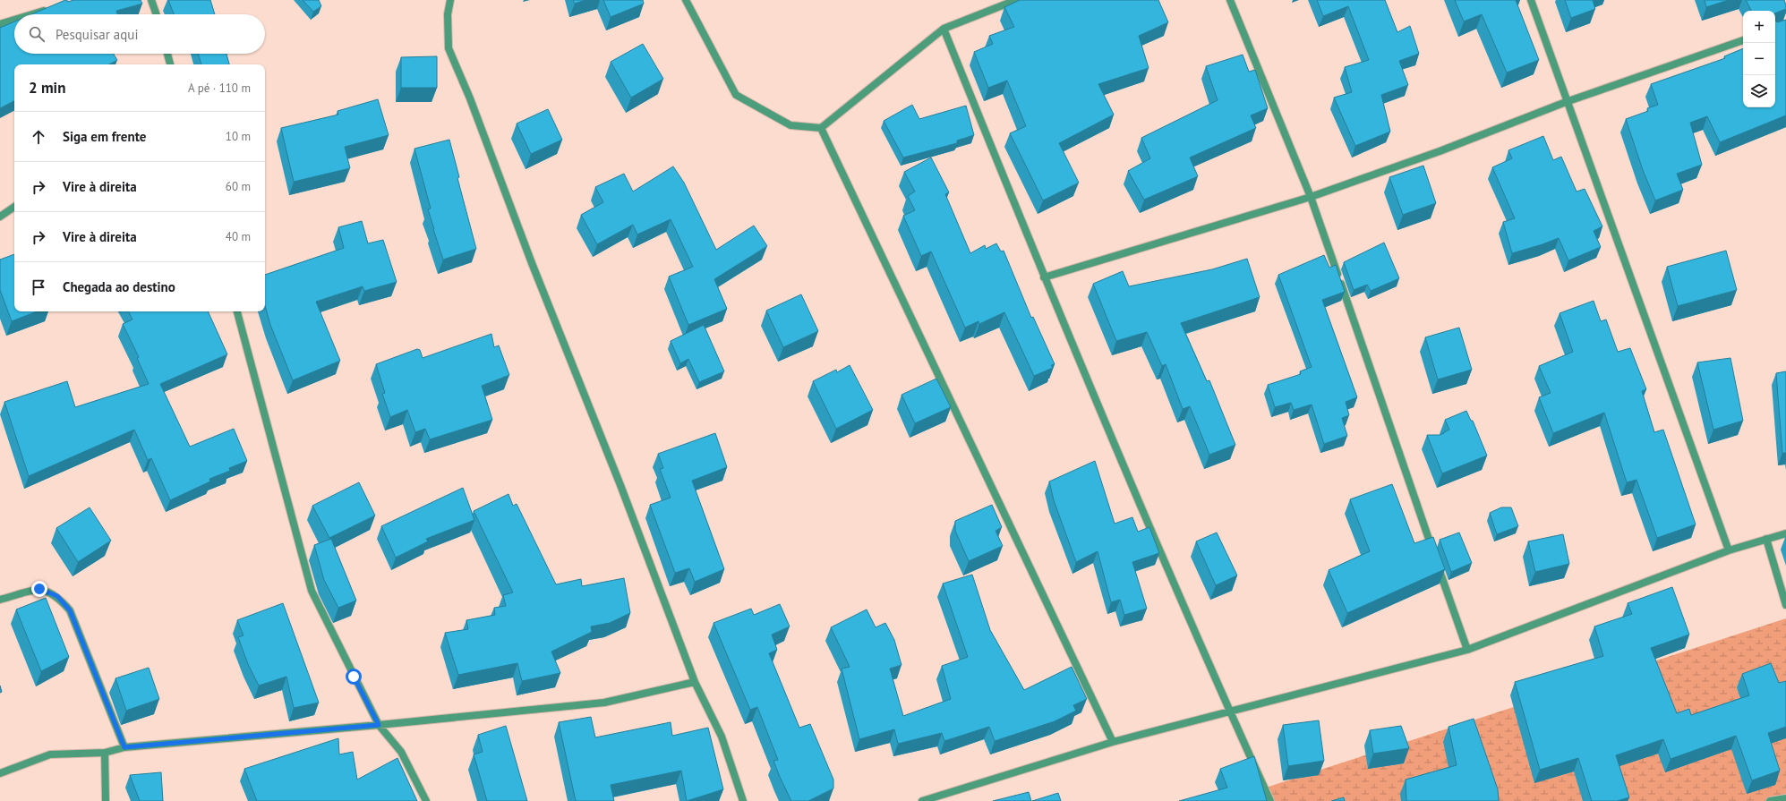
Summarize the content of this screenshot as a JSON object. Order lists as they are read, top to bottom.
{
  "page": {
    "map_buttons": ["+", "−"],
    "search": "Pesquisar aqui",
    "heading": ["2 min", "A pé · 110 m"],
    "list": [
      ["Siga em frente", "10 m"],
      ["Vire à direita", "60 m"],
      ["Vire à direita", "40 m"],
      "Chegada ao destino"
    ]
  }
}
